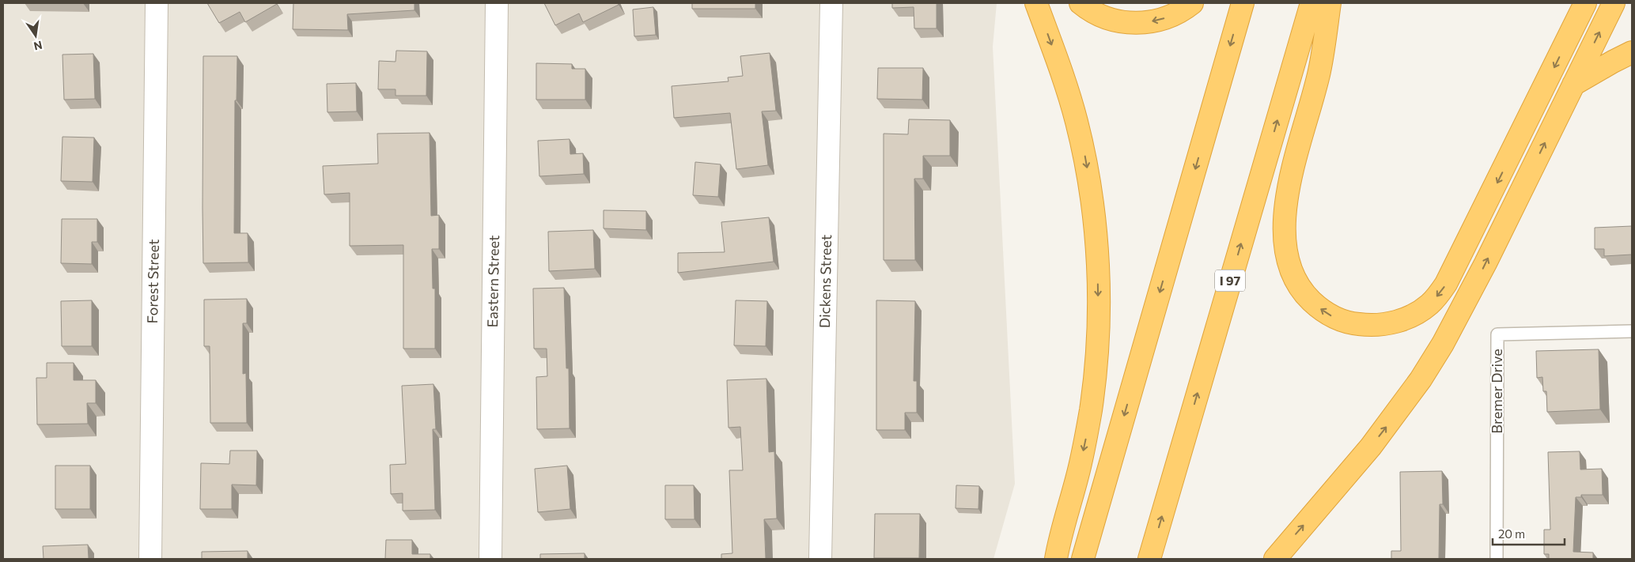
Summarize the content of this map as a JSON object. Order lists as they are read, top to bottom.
{
  "streets": {
    "highway": ["I 97"],
    "street": ["Forest Street", "Eastern Street", "Dickens Street"],
    "lane": ["Bremer Drive"]
  },
  "scale_bar": "20 m",
  "north": "bottom"
}
